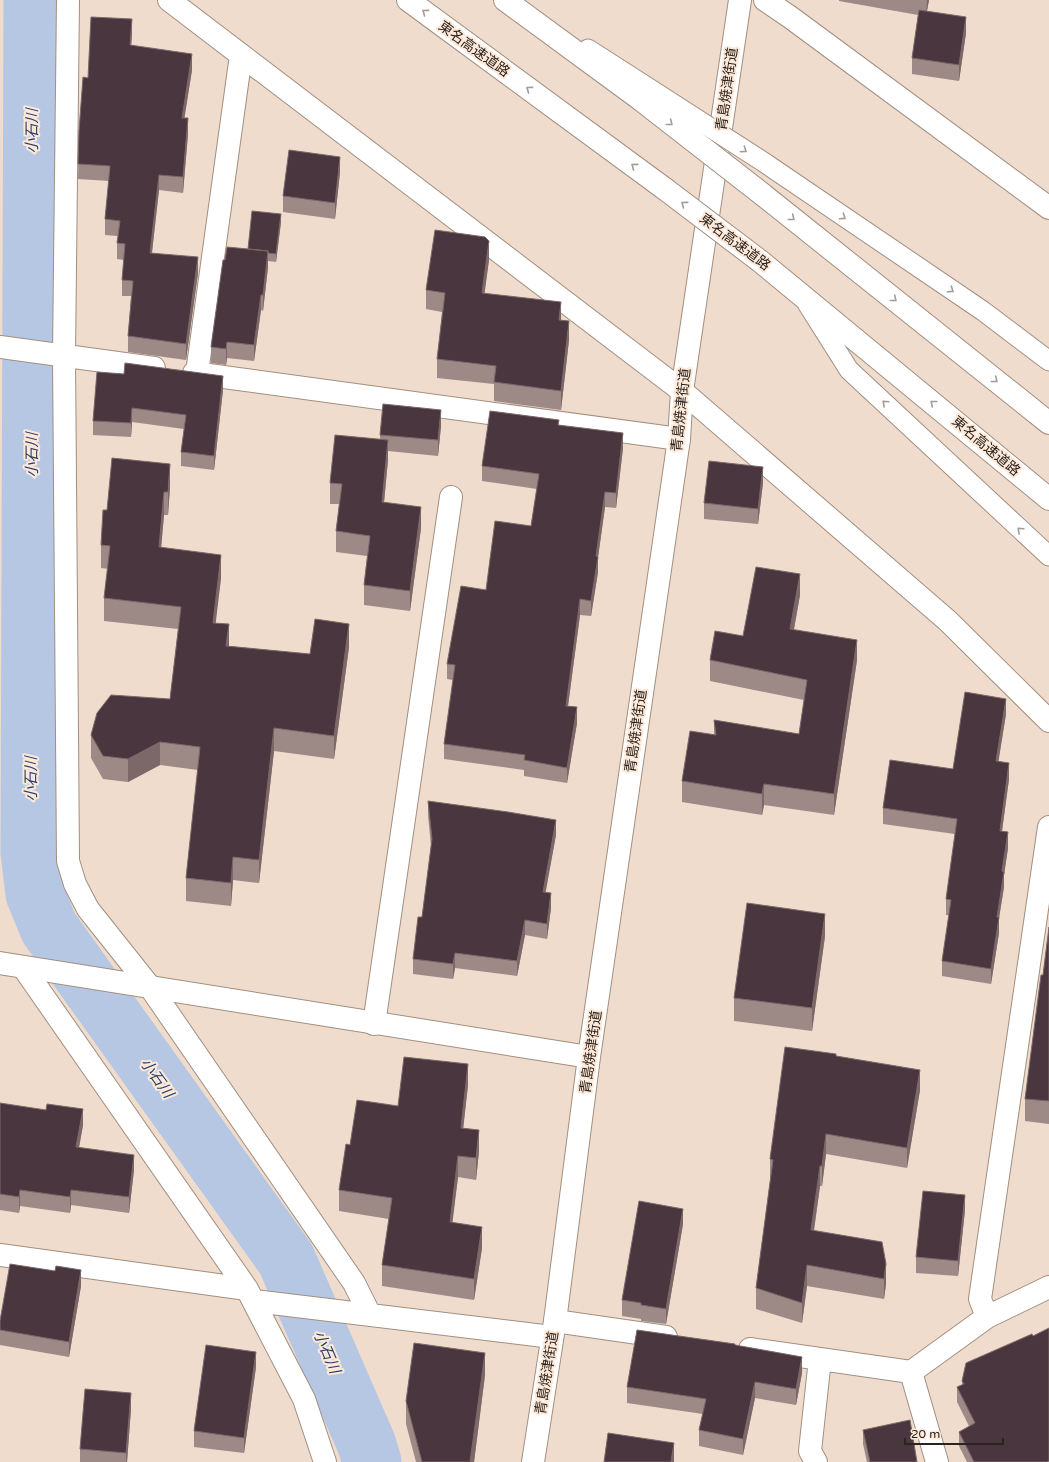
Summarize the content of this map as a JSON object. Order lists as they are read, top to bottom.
{
  "streets": {
    "main road": ["東名高速道路", "青島焼津街道"]
  },
  "water": ["小石川"],
  "scale_bar": "20 m"
}
